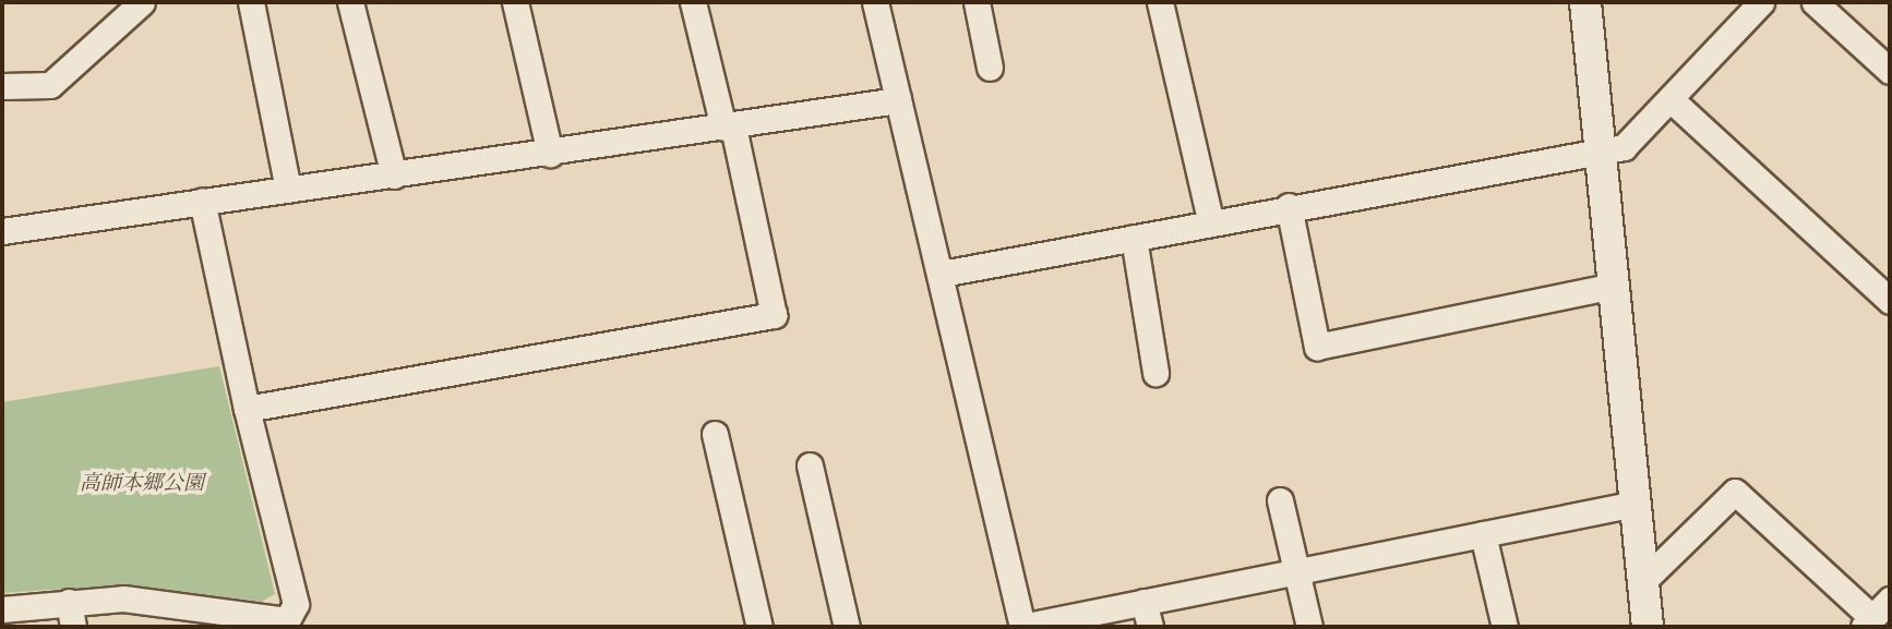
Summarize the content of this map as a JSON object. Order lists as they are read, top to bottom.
{
  "parks": ["高師本郷公園"]
}
